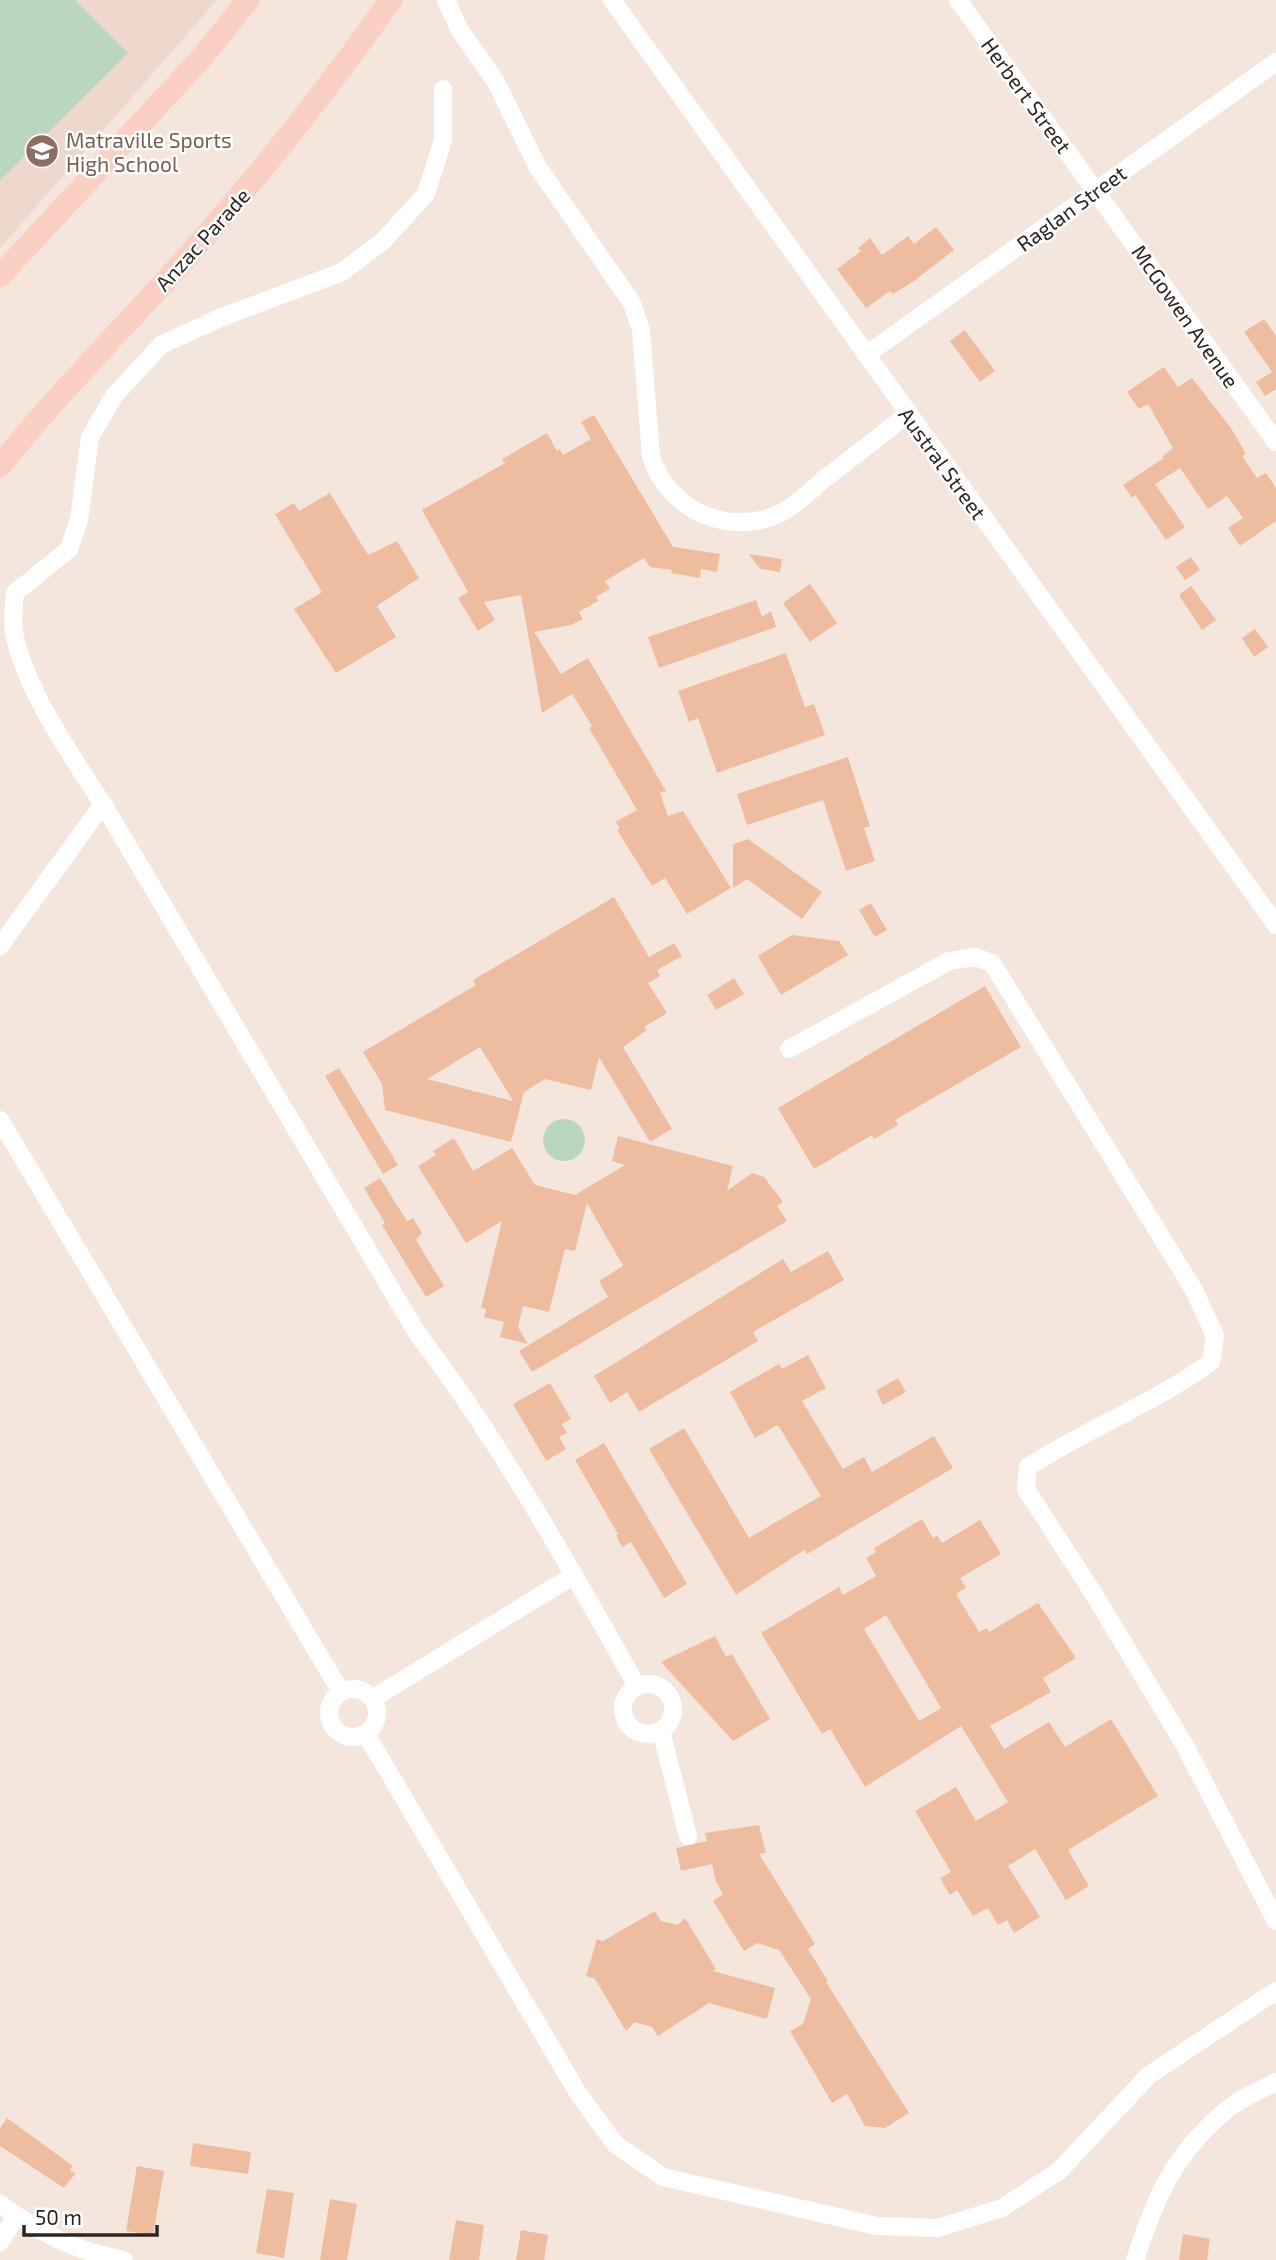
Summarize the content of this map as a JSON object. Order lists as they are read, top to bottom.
{
  "streets": {
    "main road": ["Anzac Parade"],
    "street": [
      "Herbert Street",
      "Raglan Street",
      "McGowen Avenue",
      "Austral Street"
    ]
  },
  "crossings": [
    ["Herbert Street", "Raglan Street"],
    ["Herbert Street", "McGowen Avenue"],
    ["Raglan Street", "McGowen Avenue"],
    ["Raglan Street", "Austral Street"]
  ],
  "places": {
    "school or university": ["Matraville Sports High School"]
  },
  "scale_bar": "50 m"
}
